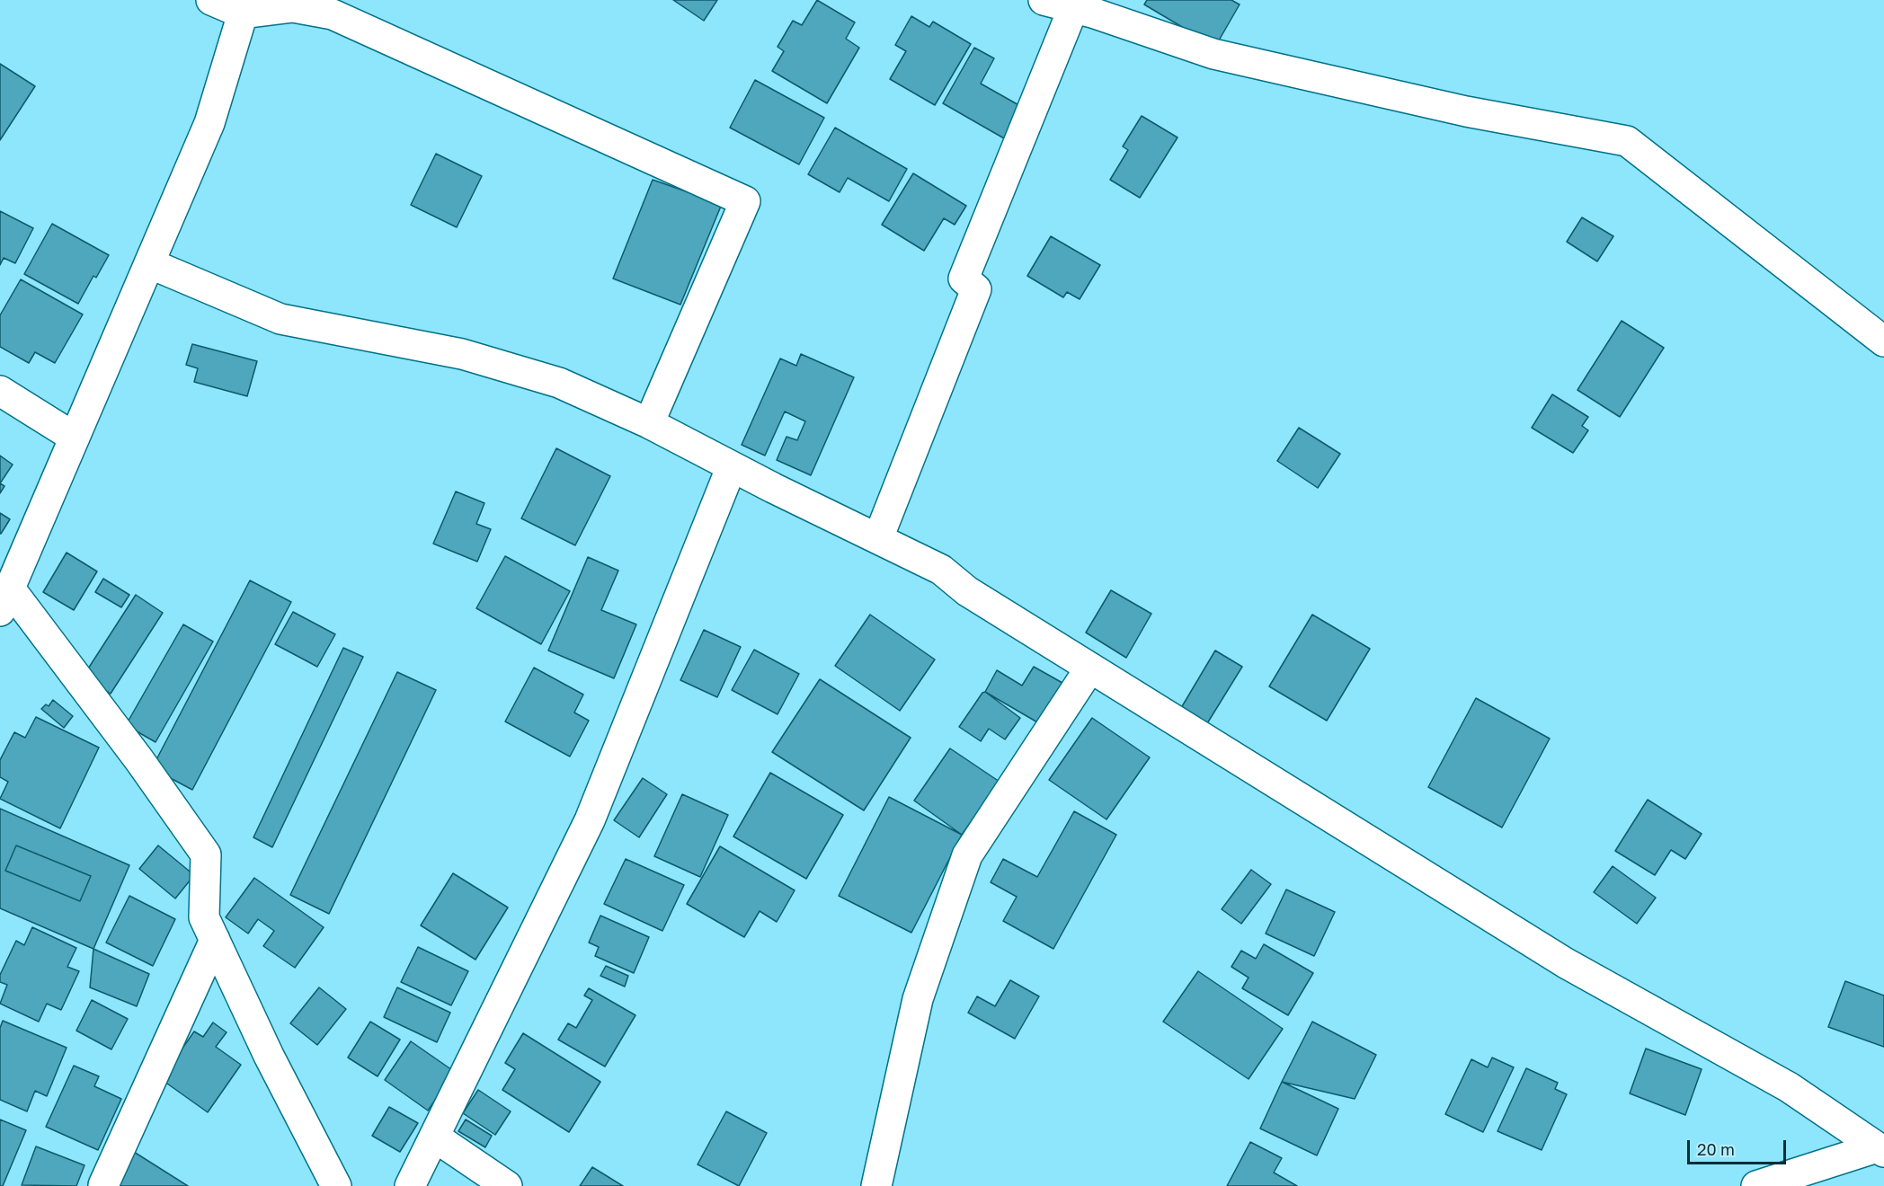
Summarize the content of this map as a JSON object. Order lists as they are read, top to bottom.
{
  "scale_bar": "20 m"
}
